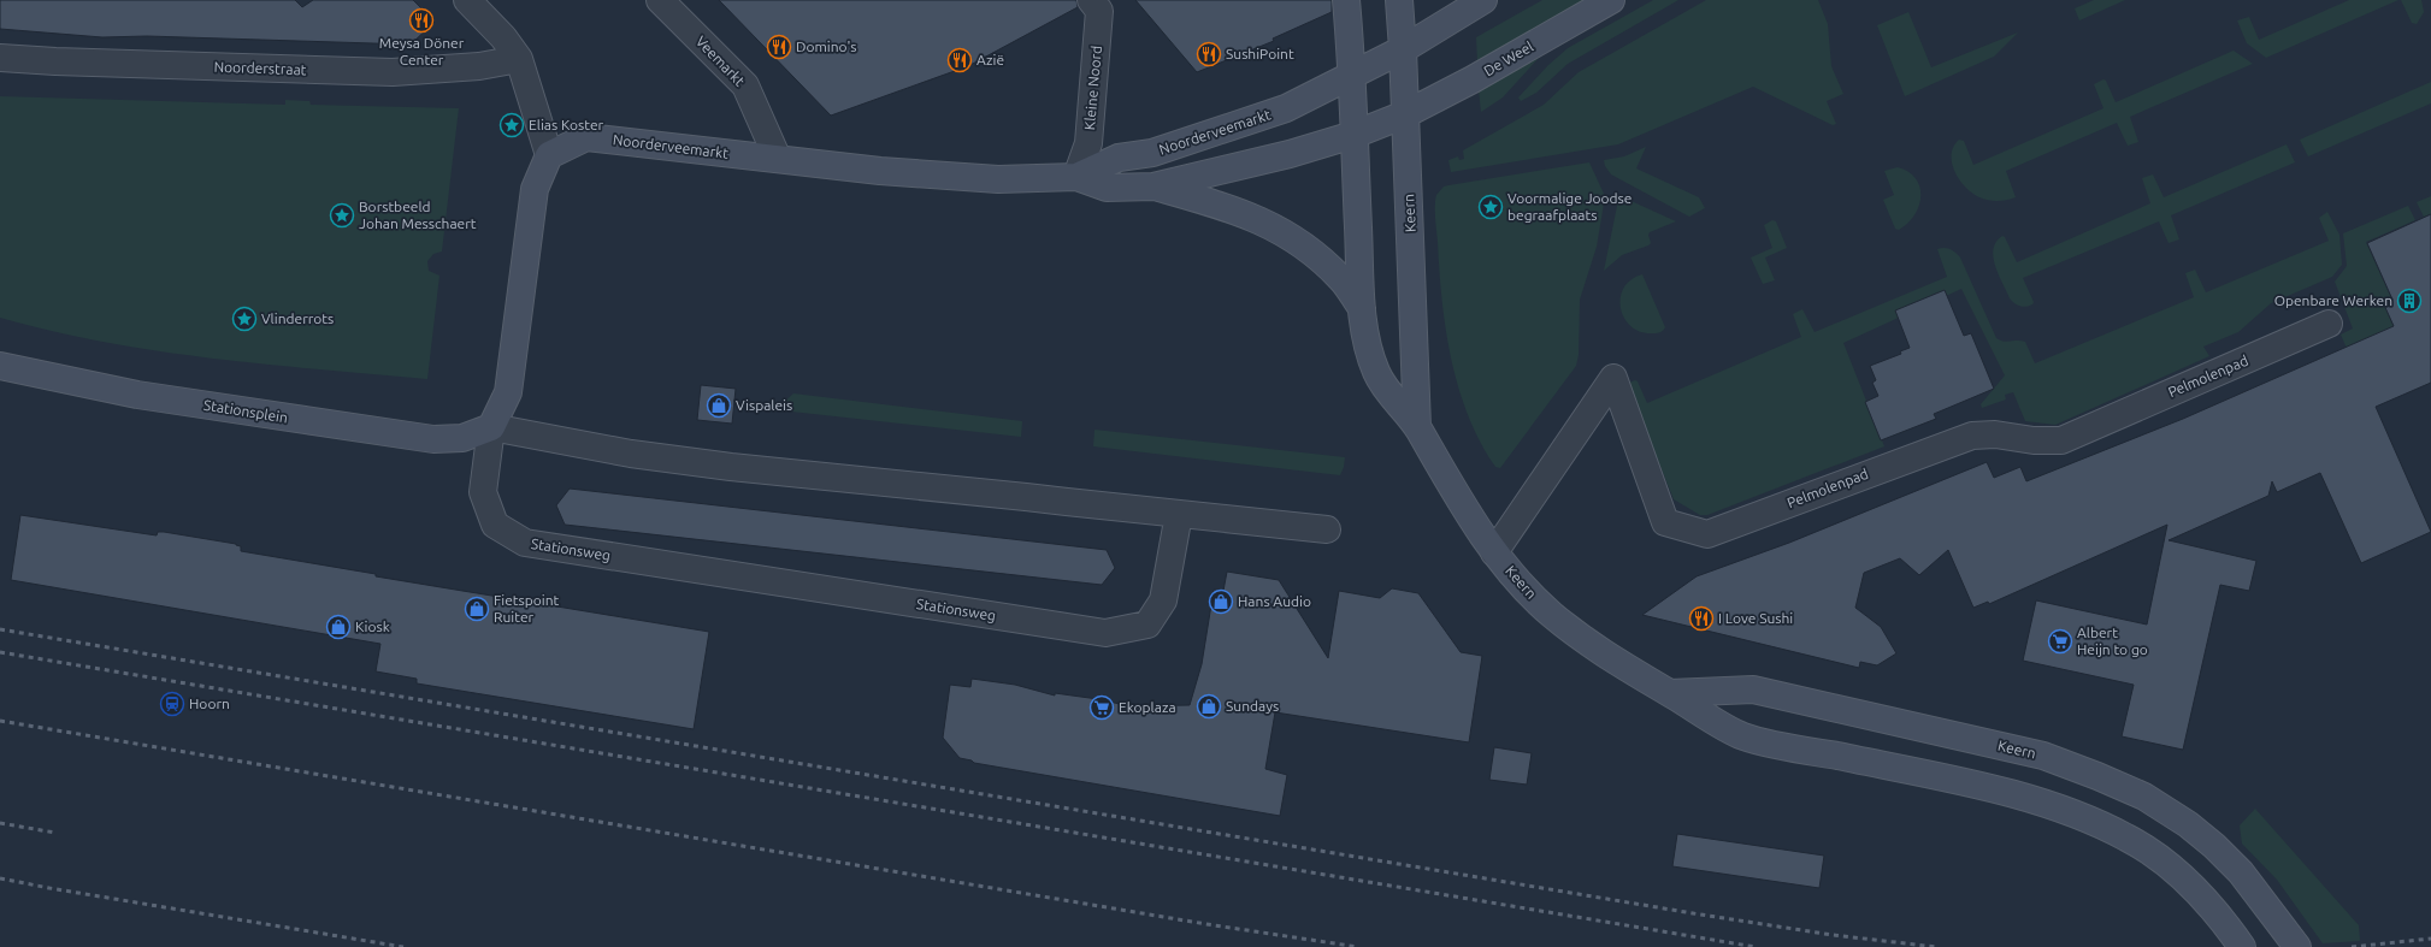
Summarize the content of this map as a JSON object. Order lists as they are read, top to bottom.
{
  "streets": {
    "street": [
      "De Weel",
      "Veemarkt",
      "Noorderstraat",
      "Kleine Noord",
      "Noorderveemarkt",
      "Keern",
      "Pelmolenpad",
      "Stationsplein",
      "Stationsweg"
    ]
  },
  "crossings": [
    ["De Weel", "Noorderveemarkt"],
    ["De Weel", "Keern"],
    ["Veemarkt", "Noorderveemarkt"],
    ["Kleine Noord", "Noorderveemarkt"],
    ["Noorderveemarkt", "Keern"],
    ["Keern", "Pelmolenpad"],
    ["Stationsplein", "Stationsweg"]
  ],
  "places": {
    "restaurant": [
      "Meysa Döner Center",
      "Domino's",
      "SushiPoint",
      "Azië",
      "I Love Sushi"
    ],
    "place": [
      "Elias Koster",
      "Voormalige Joodse begraafplaats",
      "Borstbeeld Johan Messchaert",
      "Vlinderrots"
    ],
    "building": ["Openbare Werken"],
    "shop": [
      "Vispaleis",
      "Hans Audio",
      "Fietspoint Ruiter",
      "Kiosk",
      "Sundays"
    ],
    "supermarket": ["Albert Heijn to go", "Ekoplaza"],
    "station": ["Hoorn"]
  }
}
